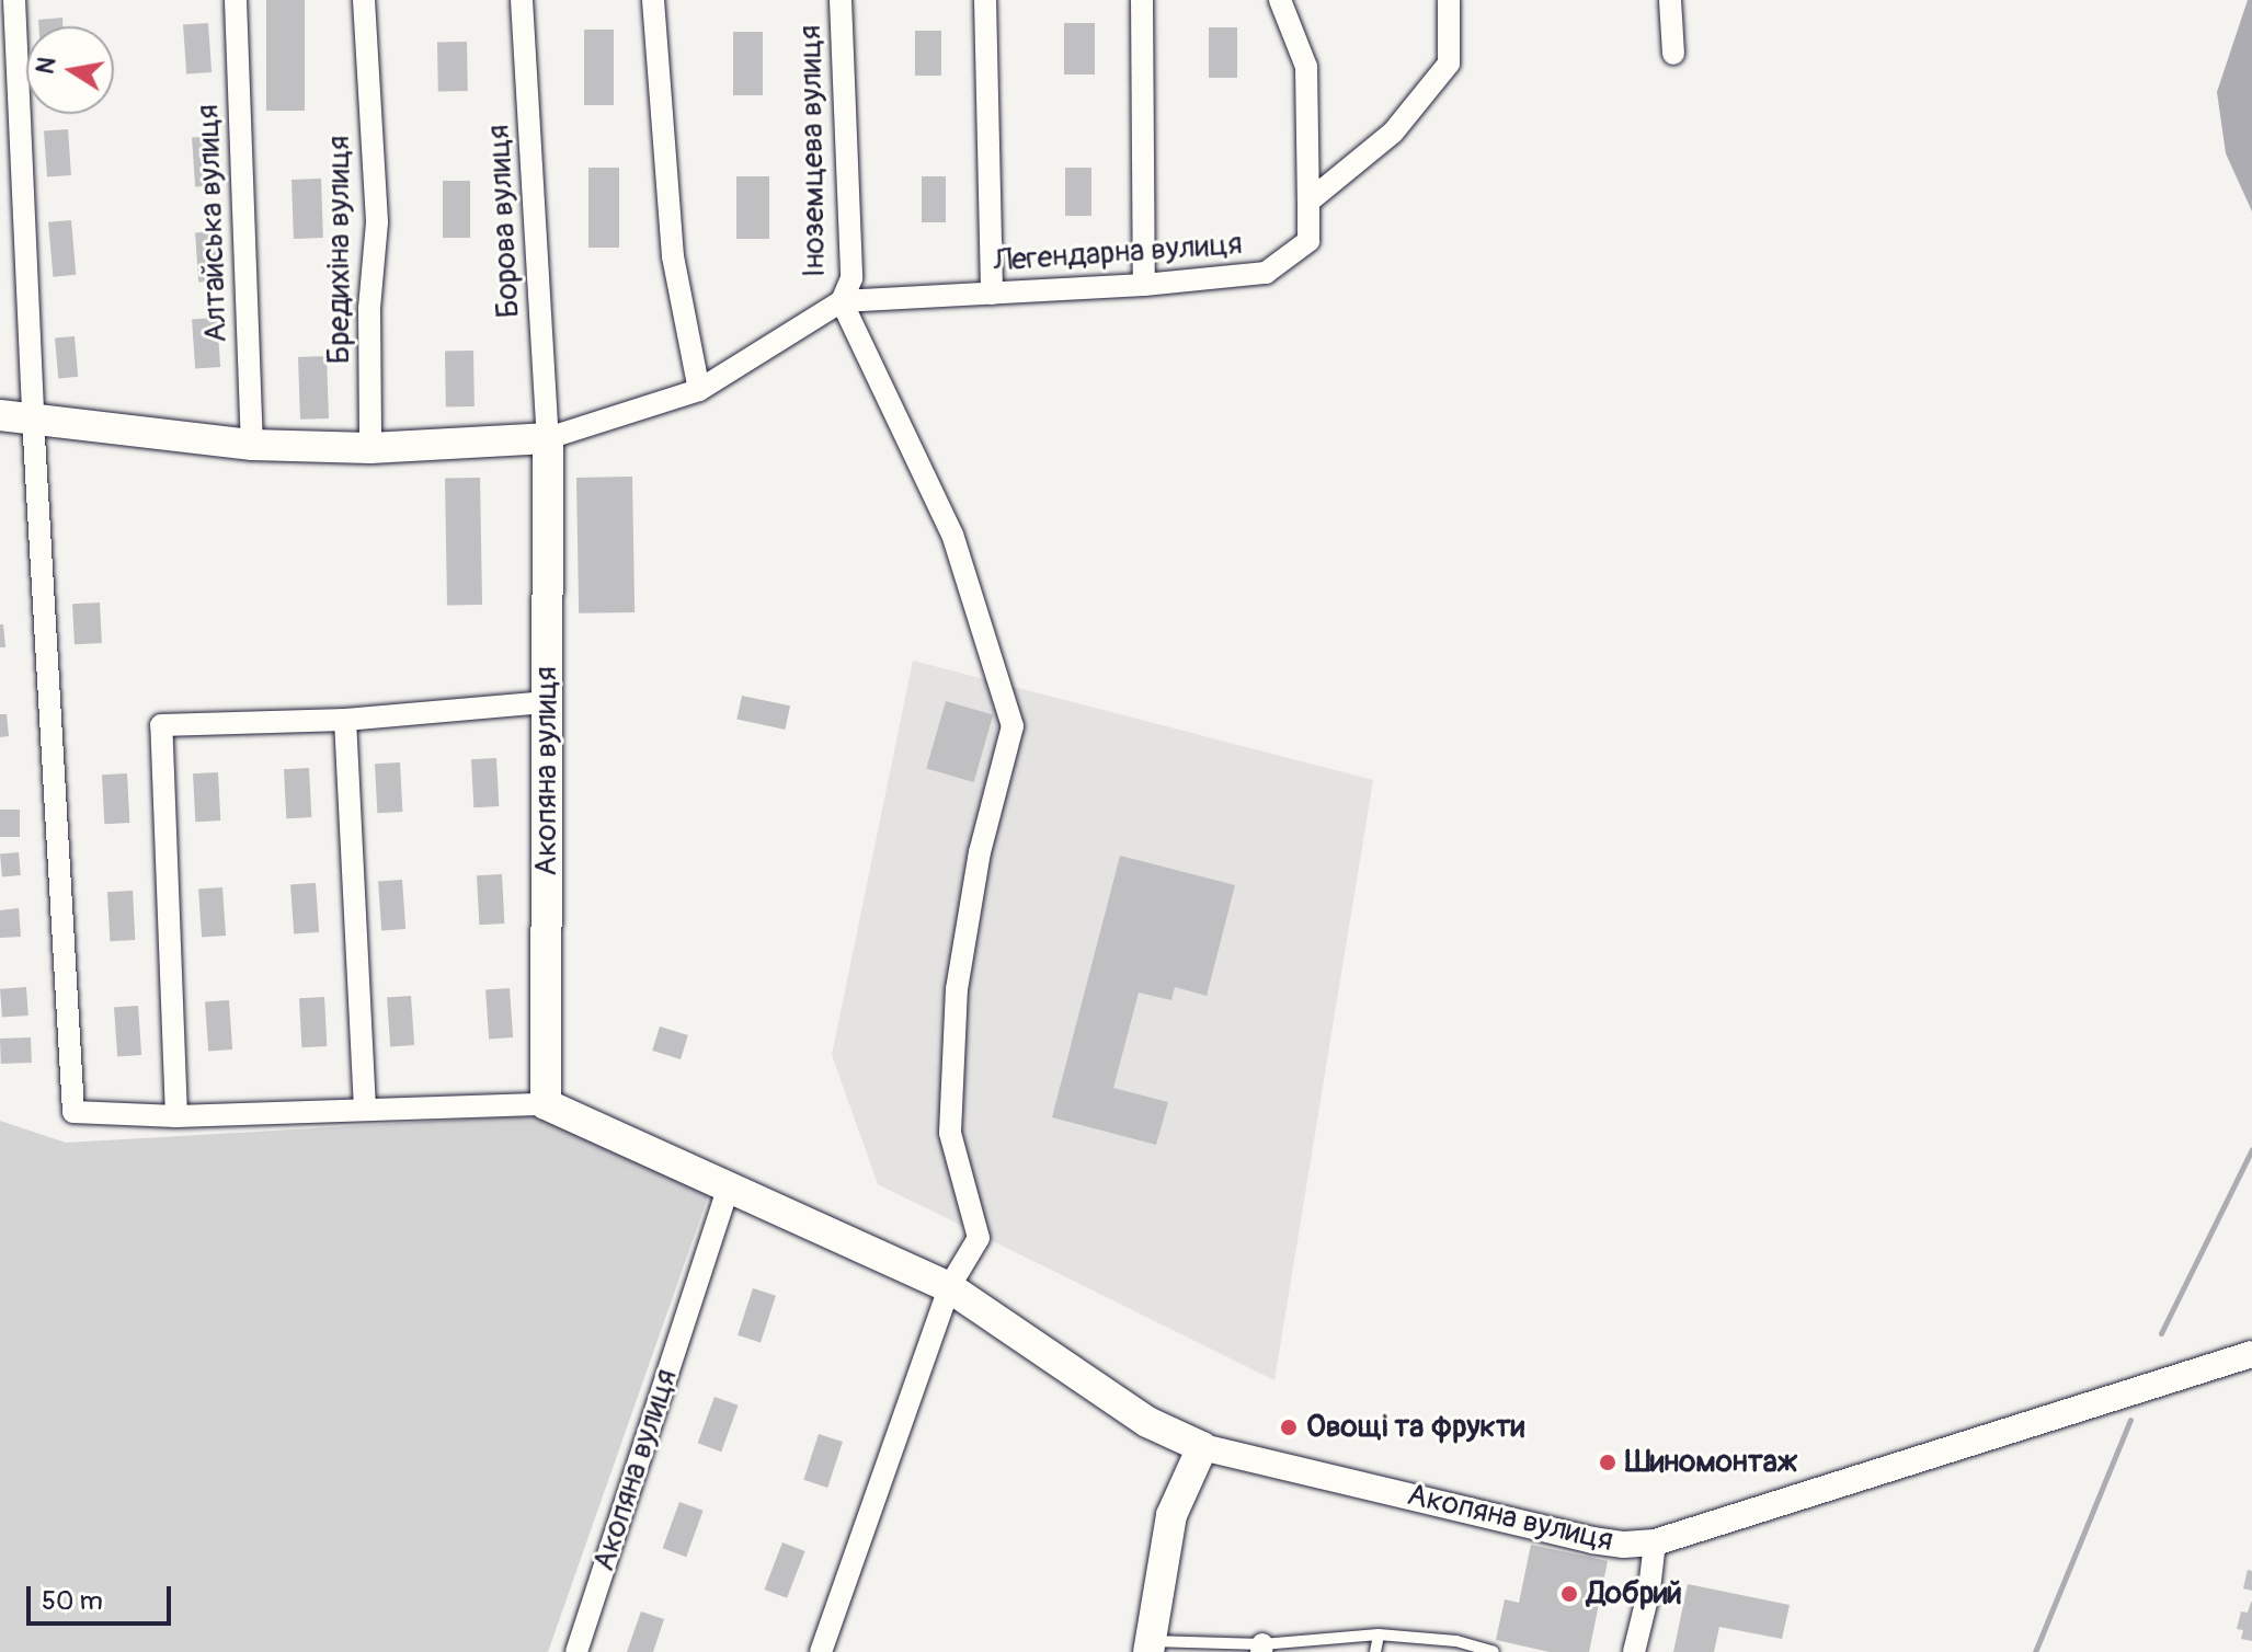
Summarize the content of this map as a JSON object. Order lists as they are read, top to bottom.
{
  "streets": {
    "main road": ["Акопяна вулиця"],
    "street": [
      "Іноземцева вулиця",
      "Борова вулиця",
      "Алтайська вулиця",
      "Бредихіна вулиця",
      "Легендарна вулиця"
    ]
  },
  "crossings": [
    ["Іноземцева вулиця", "Легендарна вулиця"],
    ["Борова вулиця", "Акопяна вулиця"]
  ],
  "places": ["Овощі та фрукти", "Шиномонтаж", "Добрий"],
  "scale_bar": "50 m",
  "north": "left"
}
